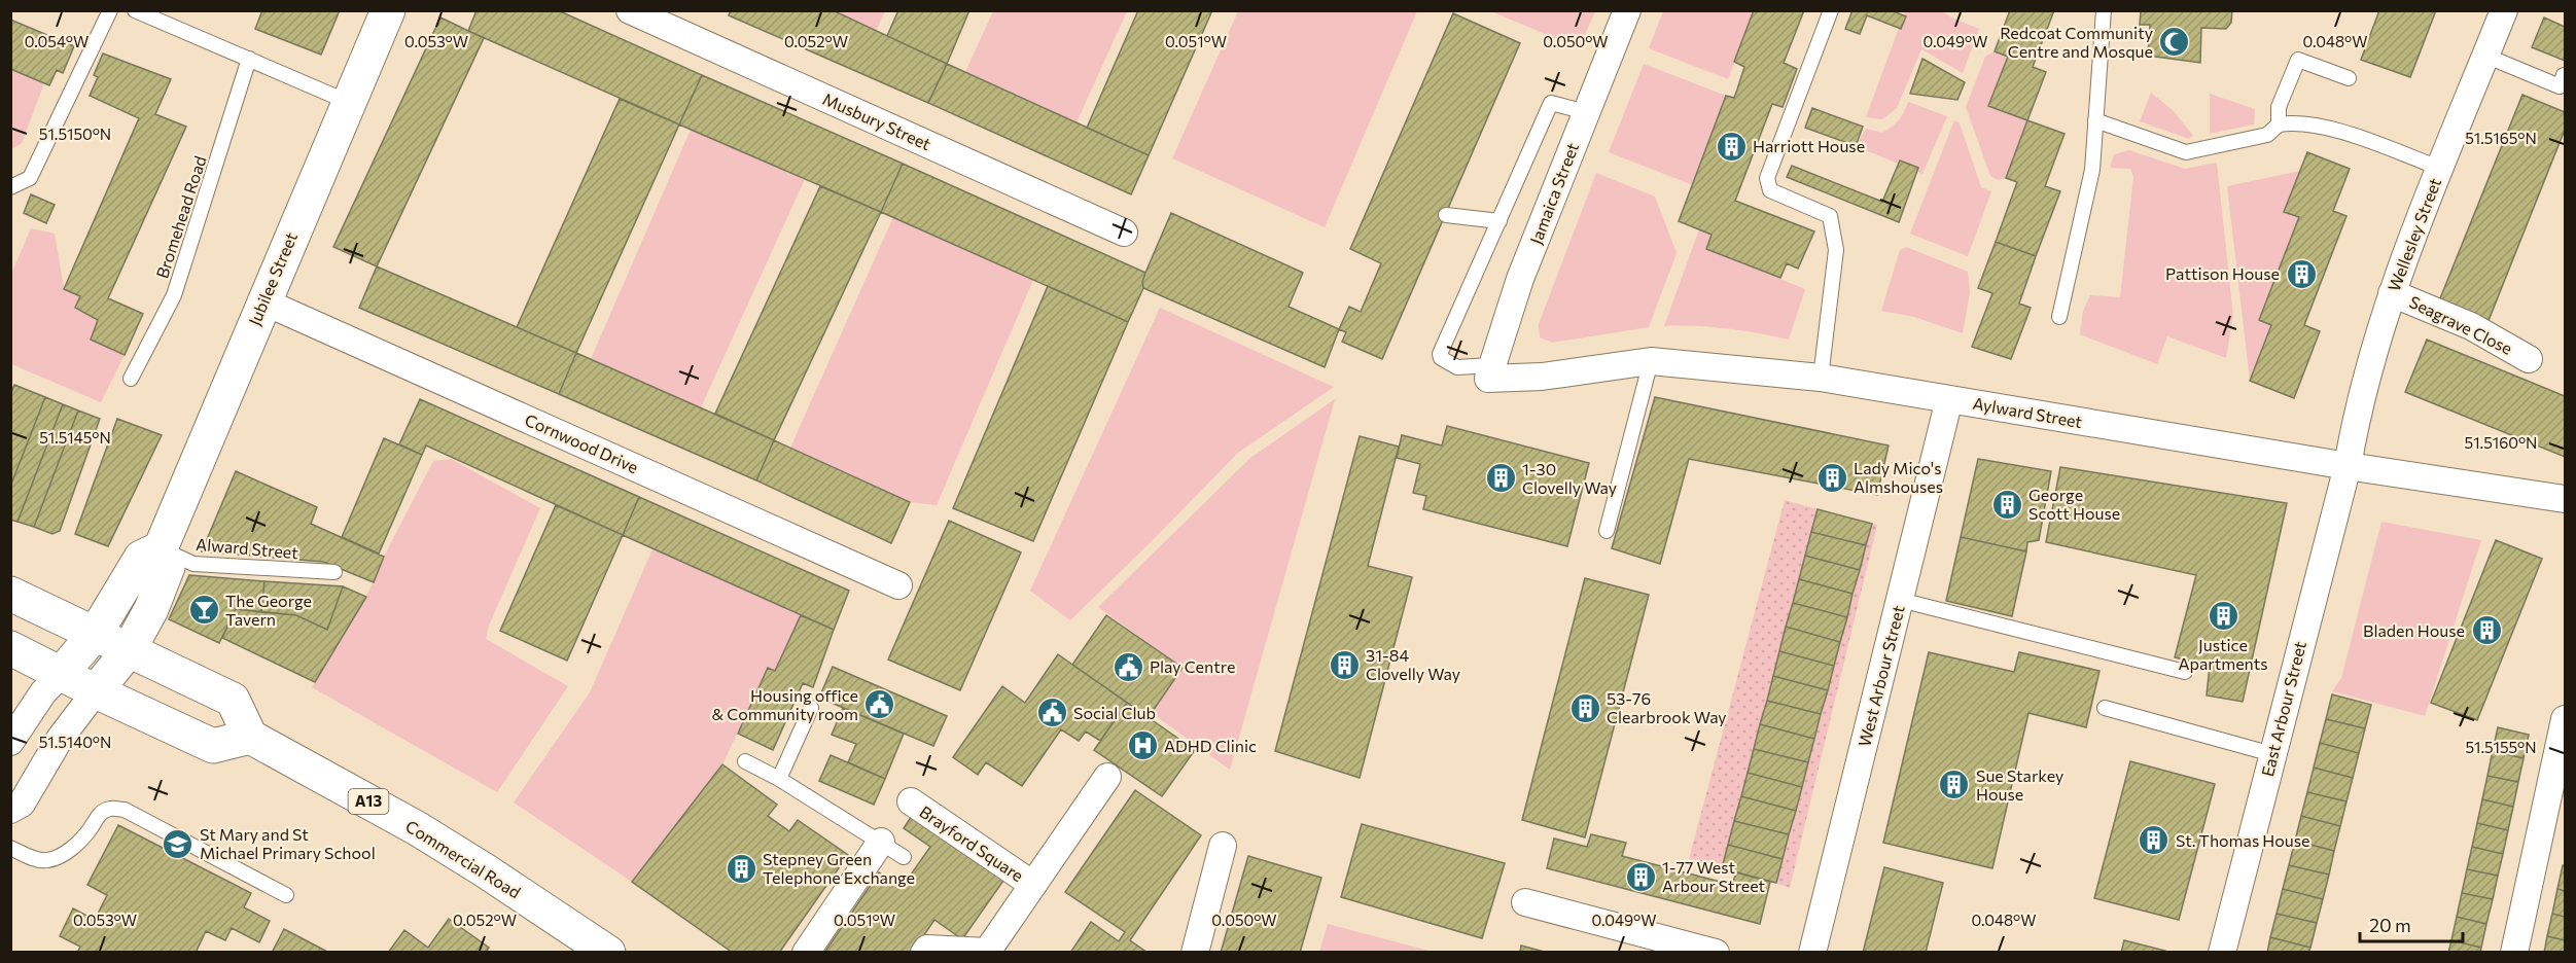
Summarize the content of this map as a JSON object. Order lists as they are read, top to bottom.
{
  "streets": {
    "main road": ["Jubilee Street", "A13", "Commercial Road"],
    "street": [
      "Musbury Street",
      "Jamaica Street",
      "Wellesley Street",
      "Seagrave Close",
      "Aylward Street",
      "Cornwood Drive",
      "West Arbour Street",
      "East Arbour Street",
      "Brayford Square"
    ],
    "lane": ["Bromehead Road", "Alward Street"]
  },
  "crossings": [
    ["Jamaica Street", "Aylward Street"],
    ["Wellesley Street", "Seagrave Close"],
    ["Wellesley Street", "Aylward Street"],
    ["Wellesley Street", "East Arbour Street"],
    ["Jubilee Street", "Cornwood Drive"],
    ["Jubilee Street", "Alward Street"],
    ["Aylward Street", "West Arbour Street"],
    ["Aylward Street", "East Arbour Street"]
  ],
  "places": {
    "mosque": ["Redcoat Community Centre and Mosque"],
    "building": [
      "Harriott House",
      "Pattison House",
      "Lady Mico's Almshouses",
      "1-30 Clovelly Way",
      "George Scott House",
      "Justice Apartments",
      "Bladen House",
      "31-84 Clovelly Way",
      "53-76 Clearbrook Way",
      "Sue Starkey House",
      "St. Thomas House",
      "Stepney Green Telephone Exchange",
      "1-77 West Arbour Street"
    ],
    "bar": ["The George Tavern"],
    "public building": ["Play Centre", "Housing office & Community room", "Social Club"],
    "hospital": ["ADHD Clinic"],
    "school or university": ["St Mary and St Michael Primary School"]
  },
  "scale_bar": "20 m",
  "coordinates": [
    "0.053°W",
    "0.052°W",
    "0.051°W",
    "0.050°W",
    "0.049°W",
    "0.048°W",
    "0.054°W",
    "51.5150°N",
    "51.5165°N",
    "51.5145°N",
    "51.5160°N",
    "51.5140°N",
    "51.5155°N"
  ]
}
